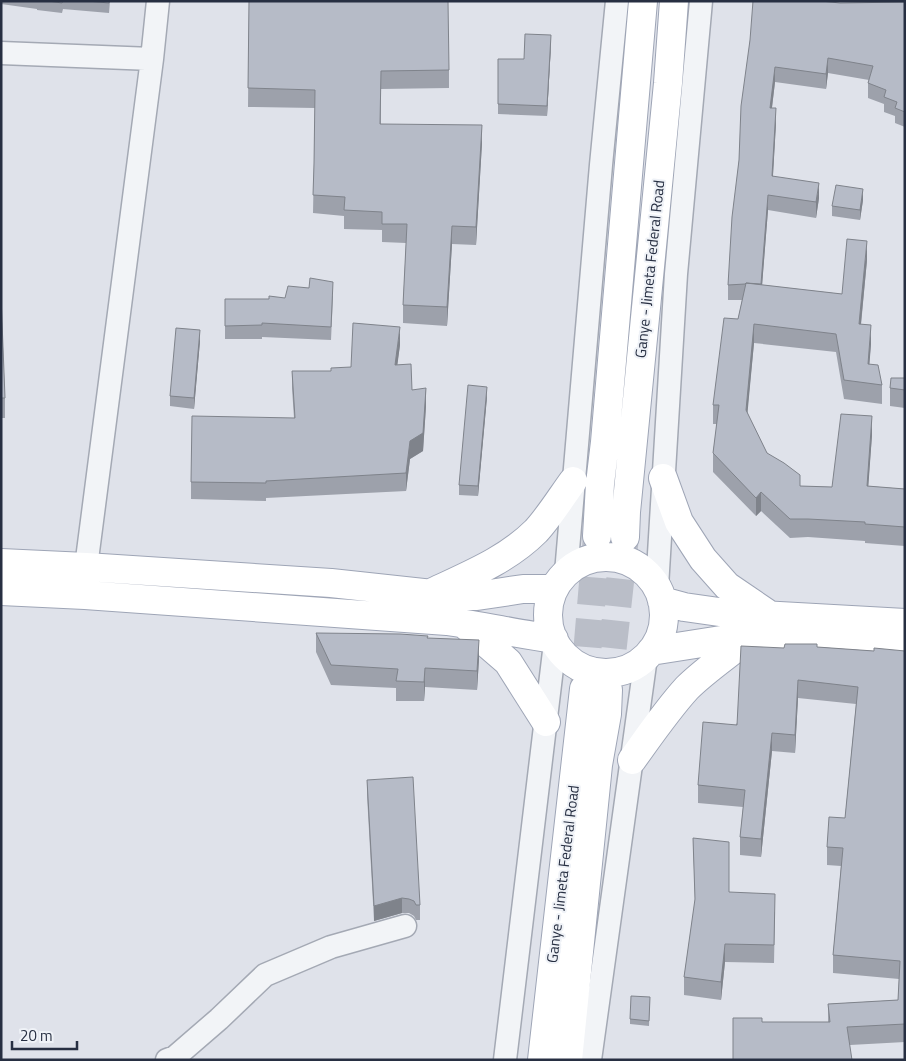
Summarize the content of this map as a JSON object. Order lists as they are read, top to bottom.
{
  "streets": {
    "main road": ["Ganye - Jimeta Federal Road"]
  },
  "scale_bar": "20 m"
}
